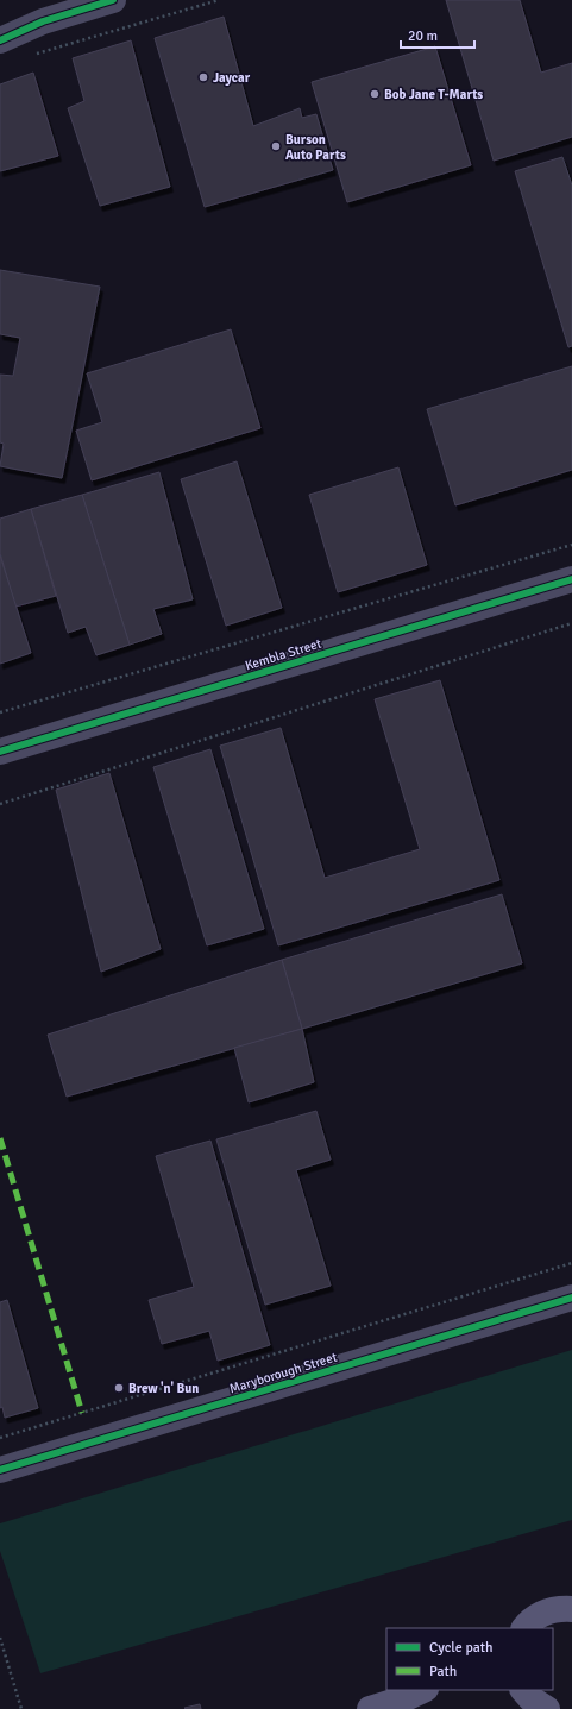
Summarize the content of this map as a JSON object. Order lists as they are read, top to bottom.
{
  "streets": {
    "street": ["Kembla Street", "Maryborough Street"]
  },
  "places": [
    "Jaycar",
    "Bob Jane T-Marts",
    "Burson Auto Parts",
    "Brew 'n' Bun"
  ],
  "legend": ["Cycle path", "Path"],
  "scale_bar": "20 m"
}
